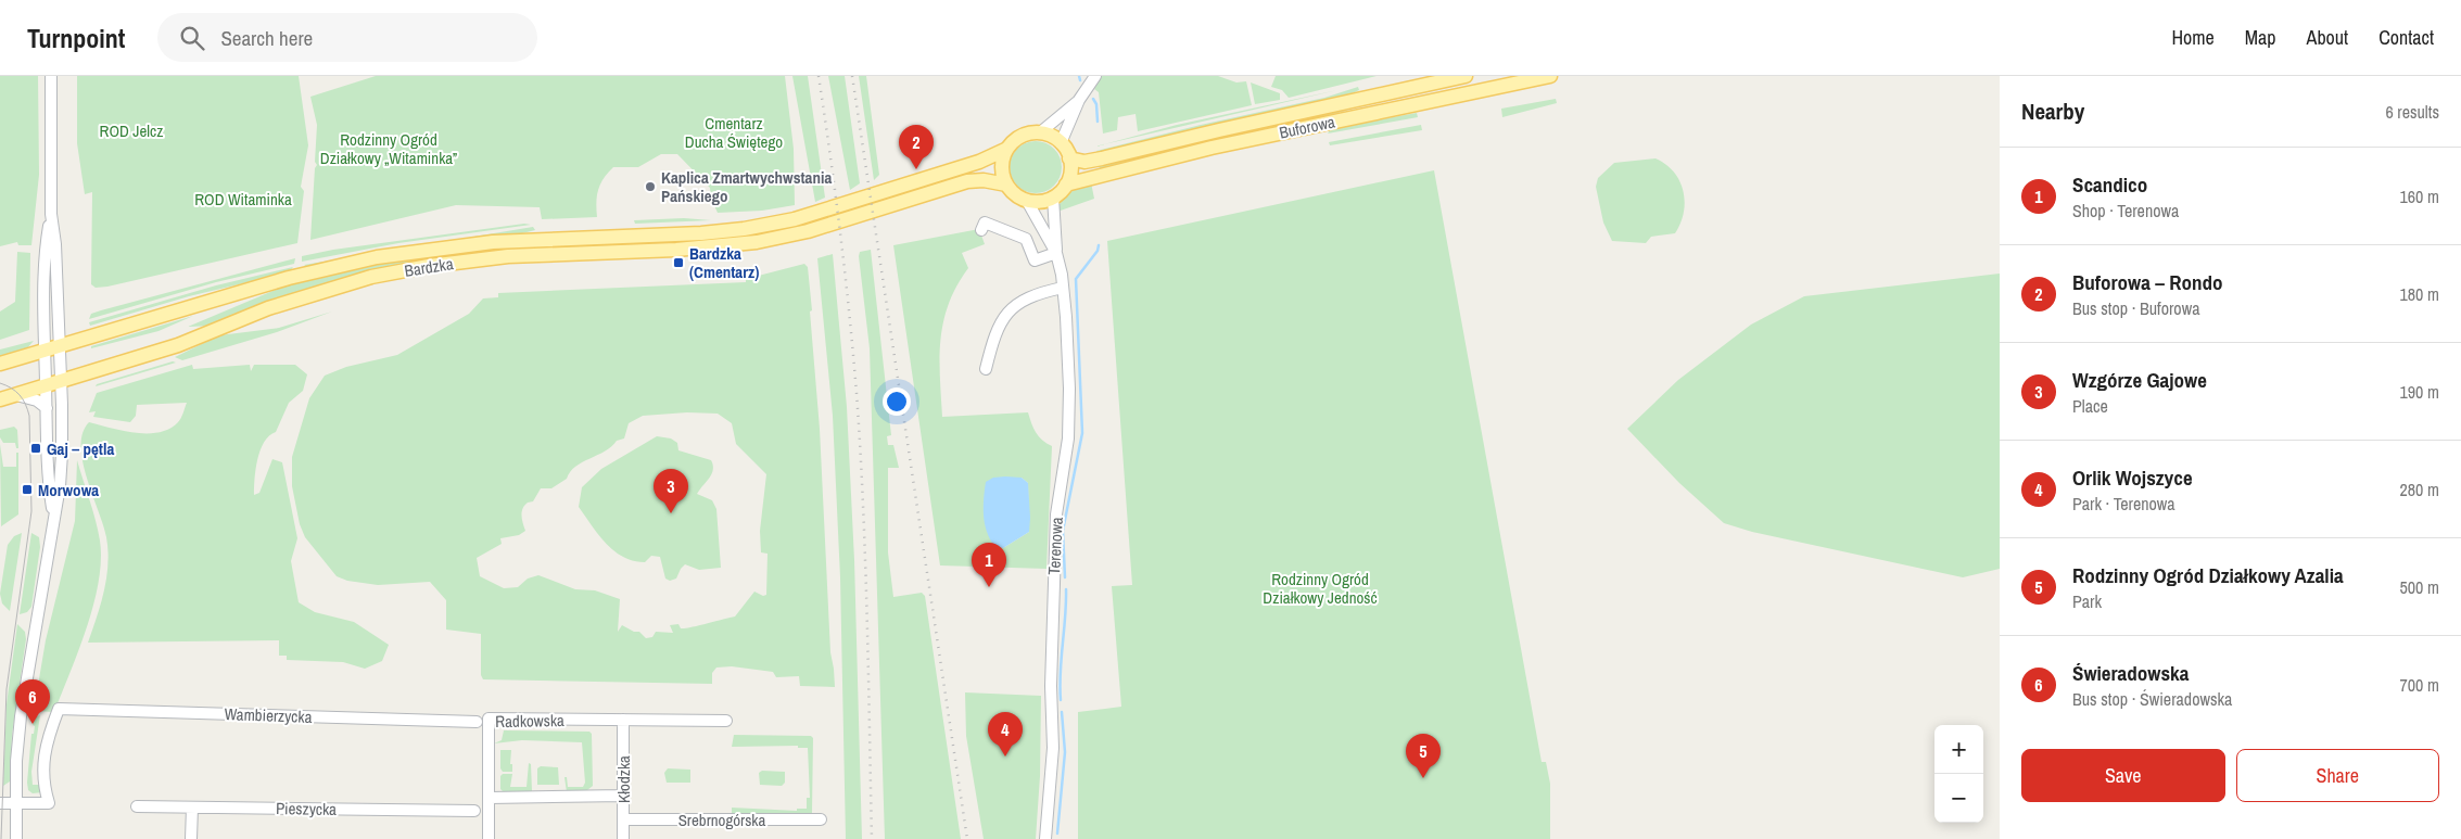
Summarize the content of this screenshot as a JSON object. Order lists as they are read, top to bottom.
{
  "streets": {
    "main road": ["Buforowa", "Bardzka"],
    "street": [
      "Terenowa",
      "Wambierzycka",
      "Radkowska",
      "Kłodzka",
      "Pieszycka",
      "Srebrnogórska"
    ]
  },
  "crossings": [
    ["Buforowa", "Bardzka"],
    ["Buforowa", "Terenowa"],
    ["Bardzka", "Terenowa"],
    ["Radkowska", "Kłodzka"],
    ["Kłodzka", "Srebrnogórska"]
  ],
  "parks": [
    "Cmentarz Ducha Świętego",
    "ROD Jelcz",
    "Rodzinny Ogród Działkowy „Witaminka”",
    "ROD Witaminka",
    "Rodzinny Ogród Działkowy Jedność"
  ],
  "places": {
    "other": ["Kaplica Zmartwychwstania Pańskiego"],
    "transit": ["Bardzka (Cmentarz)", "Gaj – pętla", "Morwowa"]
  },
  "page": {
    "header": "Turnpoint",
    "search": "Search here",
    "nav": [
      "Home",
      "Map",
      "About",
      "Contact"
    ],
    "heading": ["Nearby", "6 results"],
    "pins": [
      "2",
      "3",
      "1",
      "6",
      "4",
      "5"
    ],
    "list": [
      {
        "mark": "1",
        "name": "Scandico",
        "note": "Shop · Terenowa",
        "value": "160 m"
      },
      {
        "mark": "2",
        "name": "Buforowa – Rondo",
        "note": "Bus stop · Buforowa",
        "value": "180 m"
      },
      {
        "mark": "3",
        "name": "Wzgórze Gajowe",
        "note": "Place",
        "value": "190 m"
      },
      {
        "mark": "4",
        "name": "Orlik Wojszyce",
        "note": "Park · Terenowa",
        "value": "280 m"
      },
      {
        "mark": "5",
        "name": "Rodzinny Ogród Działkowy Azalia",
        "note": "Park",
        "value": "500 m"
      },
      {
        "mark": "6",
        "name": "Świeradowska",
        "note": "Bus stop · Świeradowska",
        "value": "700 m"
      }
    ],
    "map_buttons": ["+", "−"],
    "buttons": ["Save", "Share"]
  }
}
